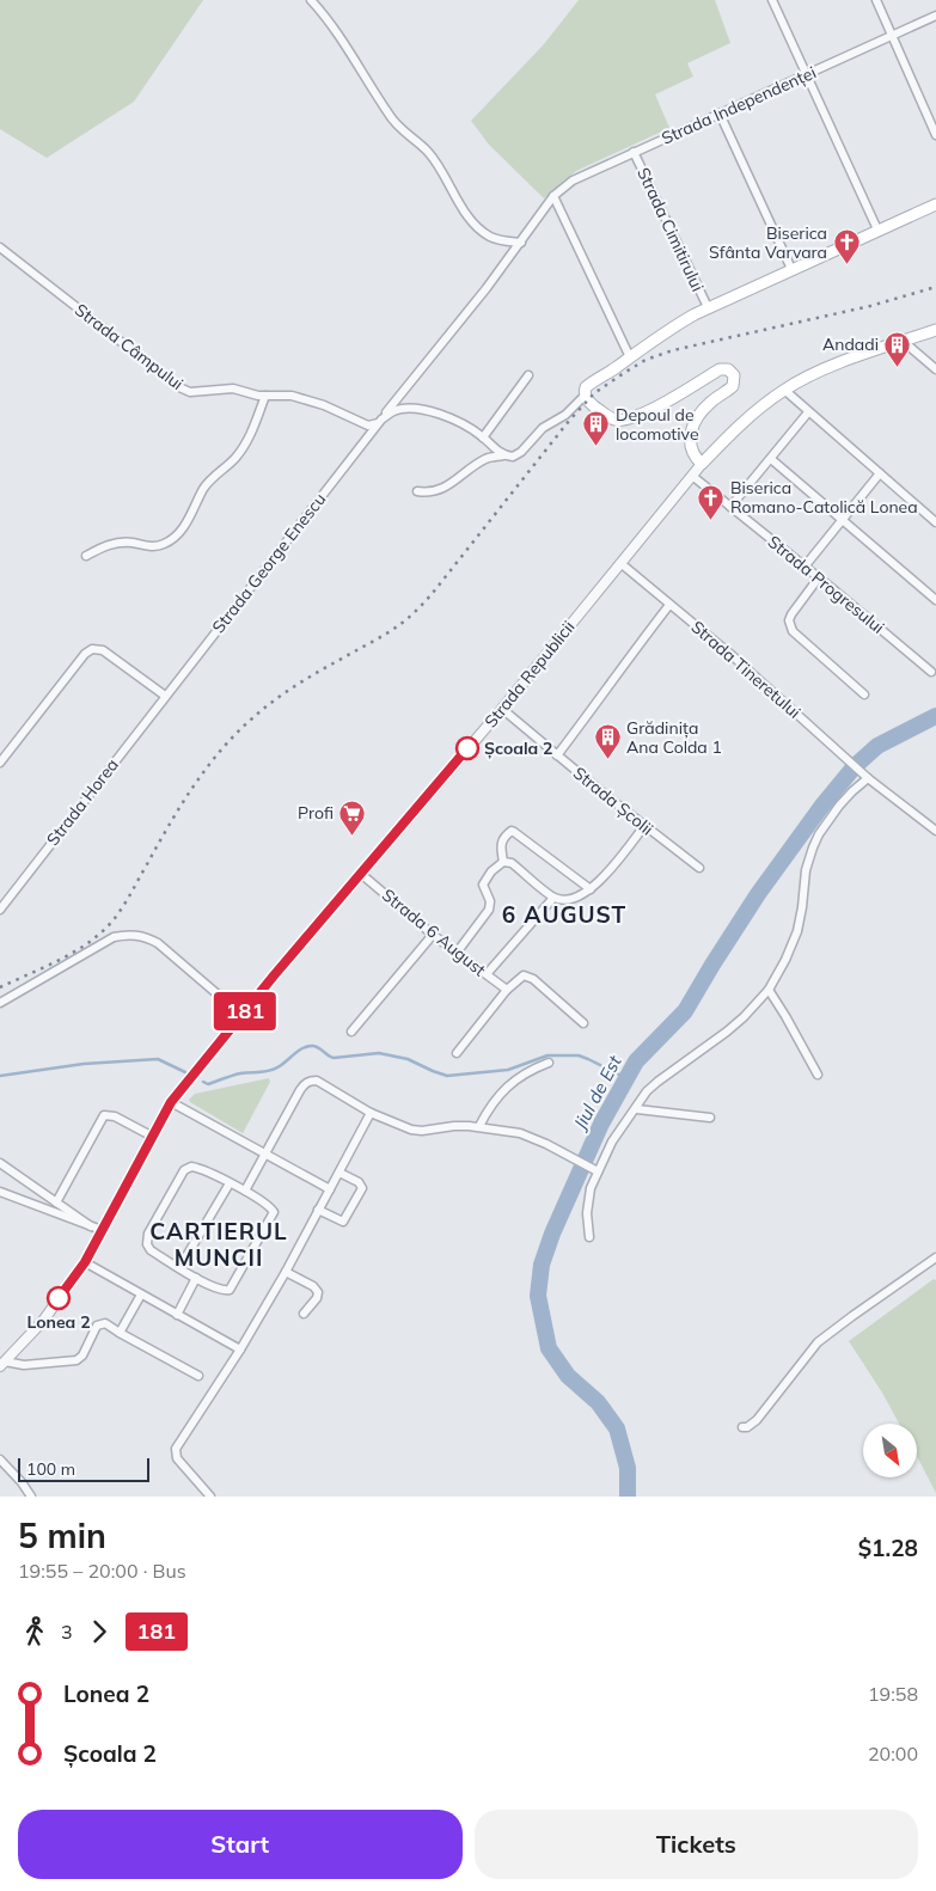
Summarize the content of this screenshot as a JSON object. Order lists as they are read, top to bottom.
{
  "streets": {
    "main road": ["Strada Republicii"],
    "street": [
      "Strada Independenței",
      "Strada Cimitirului",
      "Strada Câmpului",
      "Strada George Enescu",
      "Strada Progresului",
      "Strada Tineretului",
      "Strada Școlii",
      "Strada Horea",
      "Strada 6 August"
    ]
  },
  "crossings": [
    ["Strada Independenței", "Strada Cimitirului"],
    ["Strada Independenței", "Strada George Enescu"],
    ["Strada Câmpului", "Strada George Enescu"],
    ["Strada George Enescu", "Strada Horea"],
    ["Strada Progresului", "Strada Republicii"],
    ["Strada Tineretului", "Strada Republicii"],
    ["Strada Republicii", "Strada Școlii"],
    ["Strada Republicii", "Strada 6 August"]
  ],
  "districts": ["6 AUGUST", "CARTIERUL MUNCII"],
  "water": ["Jiul de Est"],
  "places": {
    "church": ["Biserica Sfânta Varvara", "Biserica Romano-Catolică Lonea"],
    "building": ["Andadi", "Depoul de locomotive", "Grădinița Ana Colda 1"],
    "other": ["Școala 2", "Lonea 2"],
    "supermarket": ["Profi"]
  },
  "lines": ["bus line 181"],
  "scale_bar": "100 m",
  "north": "bottom right",
  "page": {
    "on_map": "181",
    "scale": "100 m",
    "heading": ["5 min", "19:55 – 20:00 · Bus", "$1.28"],
    "legs": ["3", "181"],
    "list": [
      {
        "name": "Lonea 2",
        "value": "19:58"
      },
      {
        "name": "Școala 2",
        "value": "20:00"
      }
    ],
    "buttons": ["Start", "Tickets"]
  }
}
